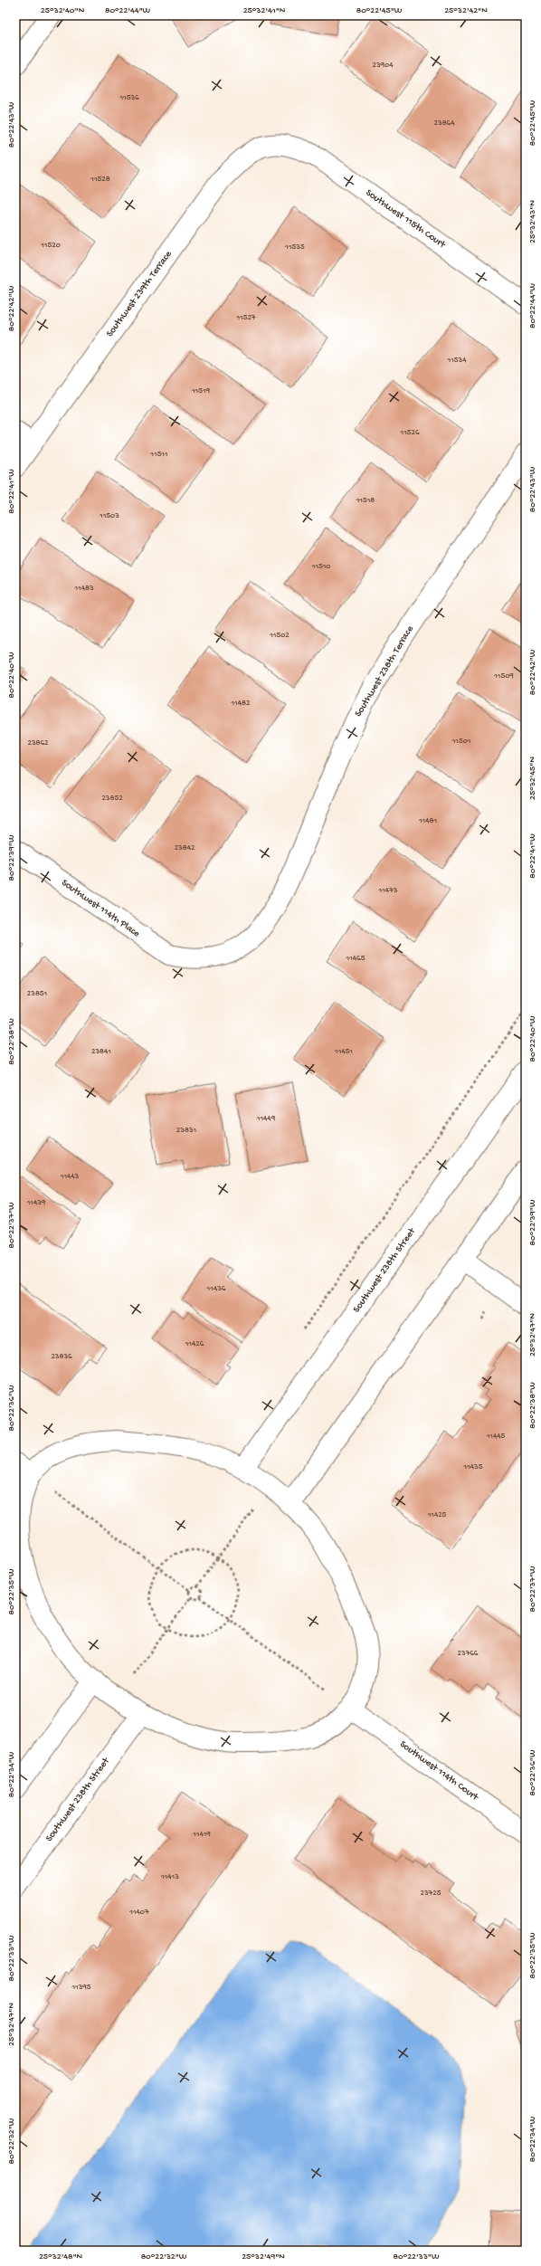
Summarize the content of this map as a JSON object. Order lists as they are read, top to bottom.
{
  "streets": {
    "street": [
      "Southwest 115th Court",
      "Southwest 239th Terrace",
      "Southwest 238th Terrace",
      "Southwest 114th Place",
      "Southwest 238th Street",
      "Southwest 114th Court"
    ]
  },
  "crossings": [
    ["Southwest 115th Court", "Southwest 239th Terrace"],
    ["Southwest 238th Terrace", "Southwest 114th Place"]
  ],
  "house_numbers": [
    "23904",
    "11536",
    "23864",
    "11528",
    "11520",
    "11535",
    "11527",
    "11534",
    "11519",
    "11526",
    "11511",
    "11518",
    "11503",
    "11510",
    "11483",
    "11502",
    "11509",
    "11482",
    "11501",
    "23862",
    "23852",
    "11481",
    "23842",
    "11473",
    "11465",
    "23851",
    "23841",
    "11451",
    "11449",
    "23831",
    "11443",
    "11439",
    "11436",
    "11426",
    "23836",
    "11445",
    "11435",
    "11425",
    "23766",
    "11419",
    "11413",
    "23725",
    "11407",
    "11395"
  ],
  "coordinates": [
    "25°32'40\"N",
    "80°22'44\"W",
    "25°32'41\"N",
    "80°22'45\"W",
    "25°32'42\"N",
    "80°22'43\"W",
    "25°32'43\"N",
    "80°22'42\"W",
    "80°22'41\"W",
    "80°22'40\"W",
    "25°32'45\"N",
    "80°22'39\"W",
    "80°22'38\"W",
    "80°22'37\"W",
    "25°32'47\"N",
    "80°22'36\"W",
    "80°22'35\"W",
    "80°22'34\"W",
    "80°22'33\"W",
    "80°22'32\"W",
    "25°32'48\"N",
    "25°32'49\"N"
  ]
}
